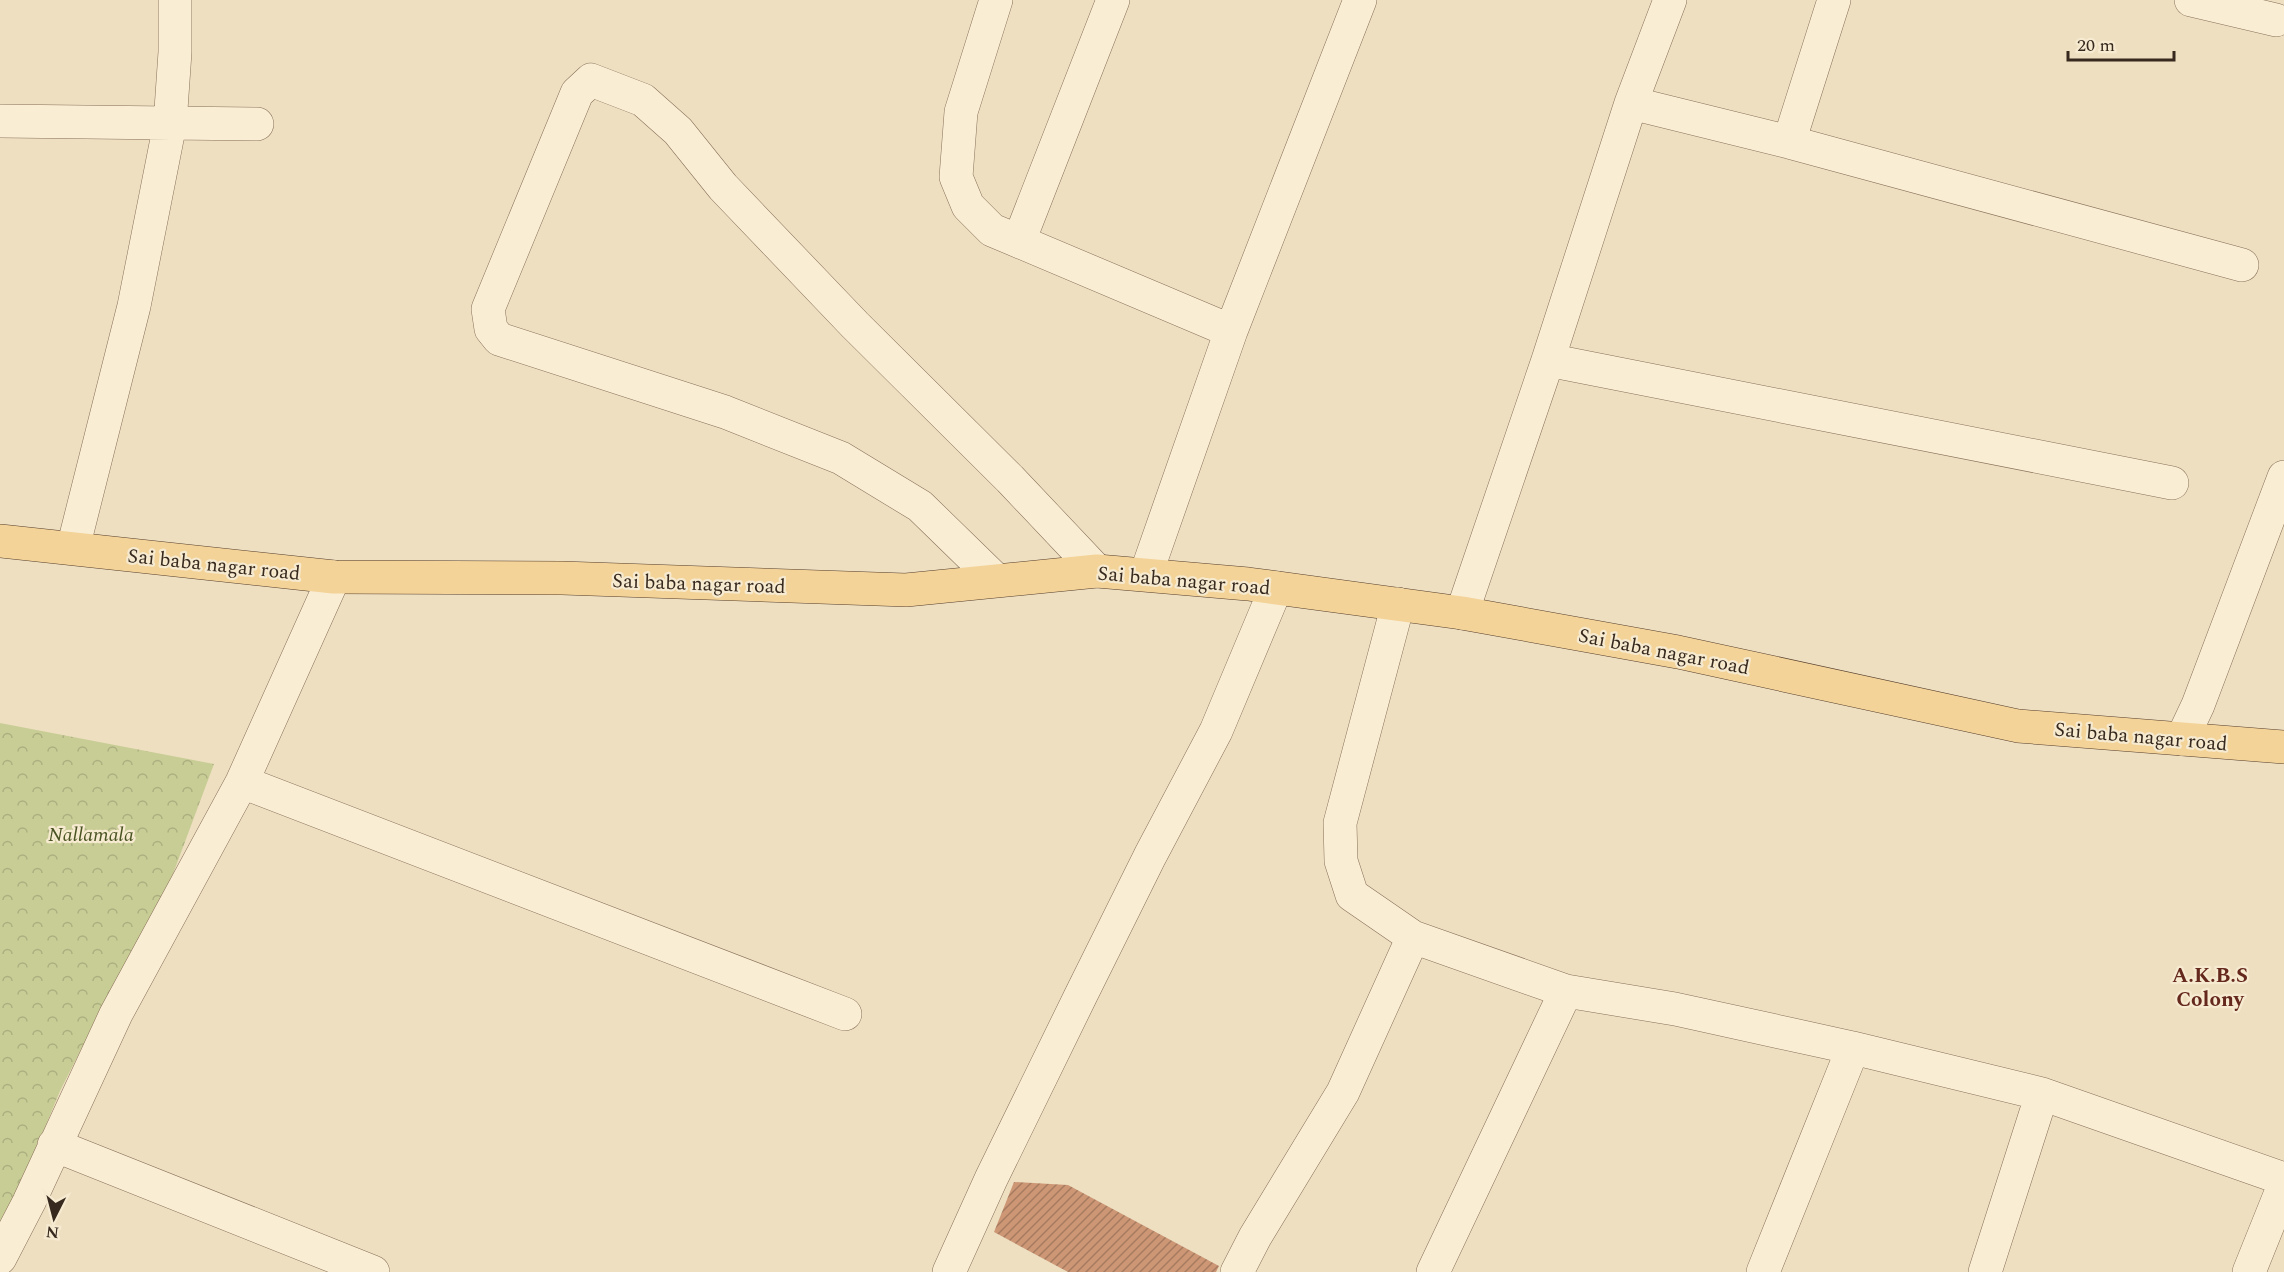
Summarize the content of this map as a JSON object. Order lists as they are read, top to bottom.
{
  "streets": {
    "main road": ["Sai baba nagar road"]
  },
  "districts": ["A.K.B.S Colony"],
  "parks": ["Nallamala"],
  "scale_bar": "20 m",
  "north": "bottom"
}
